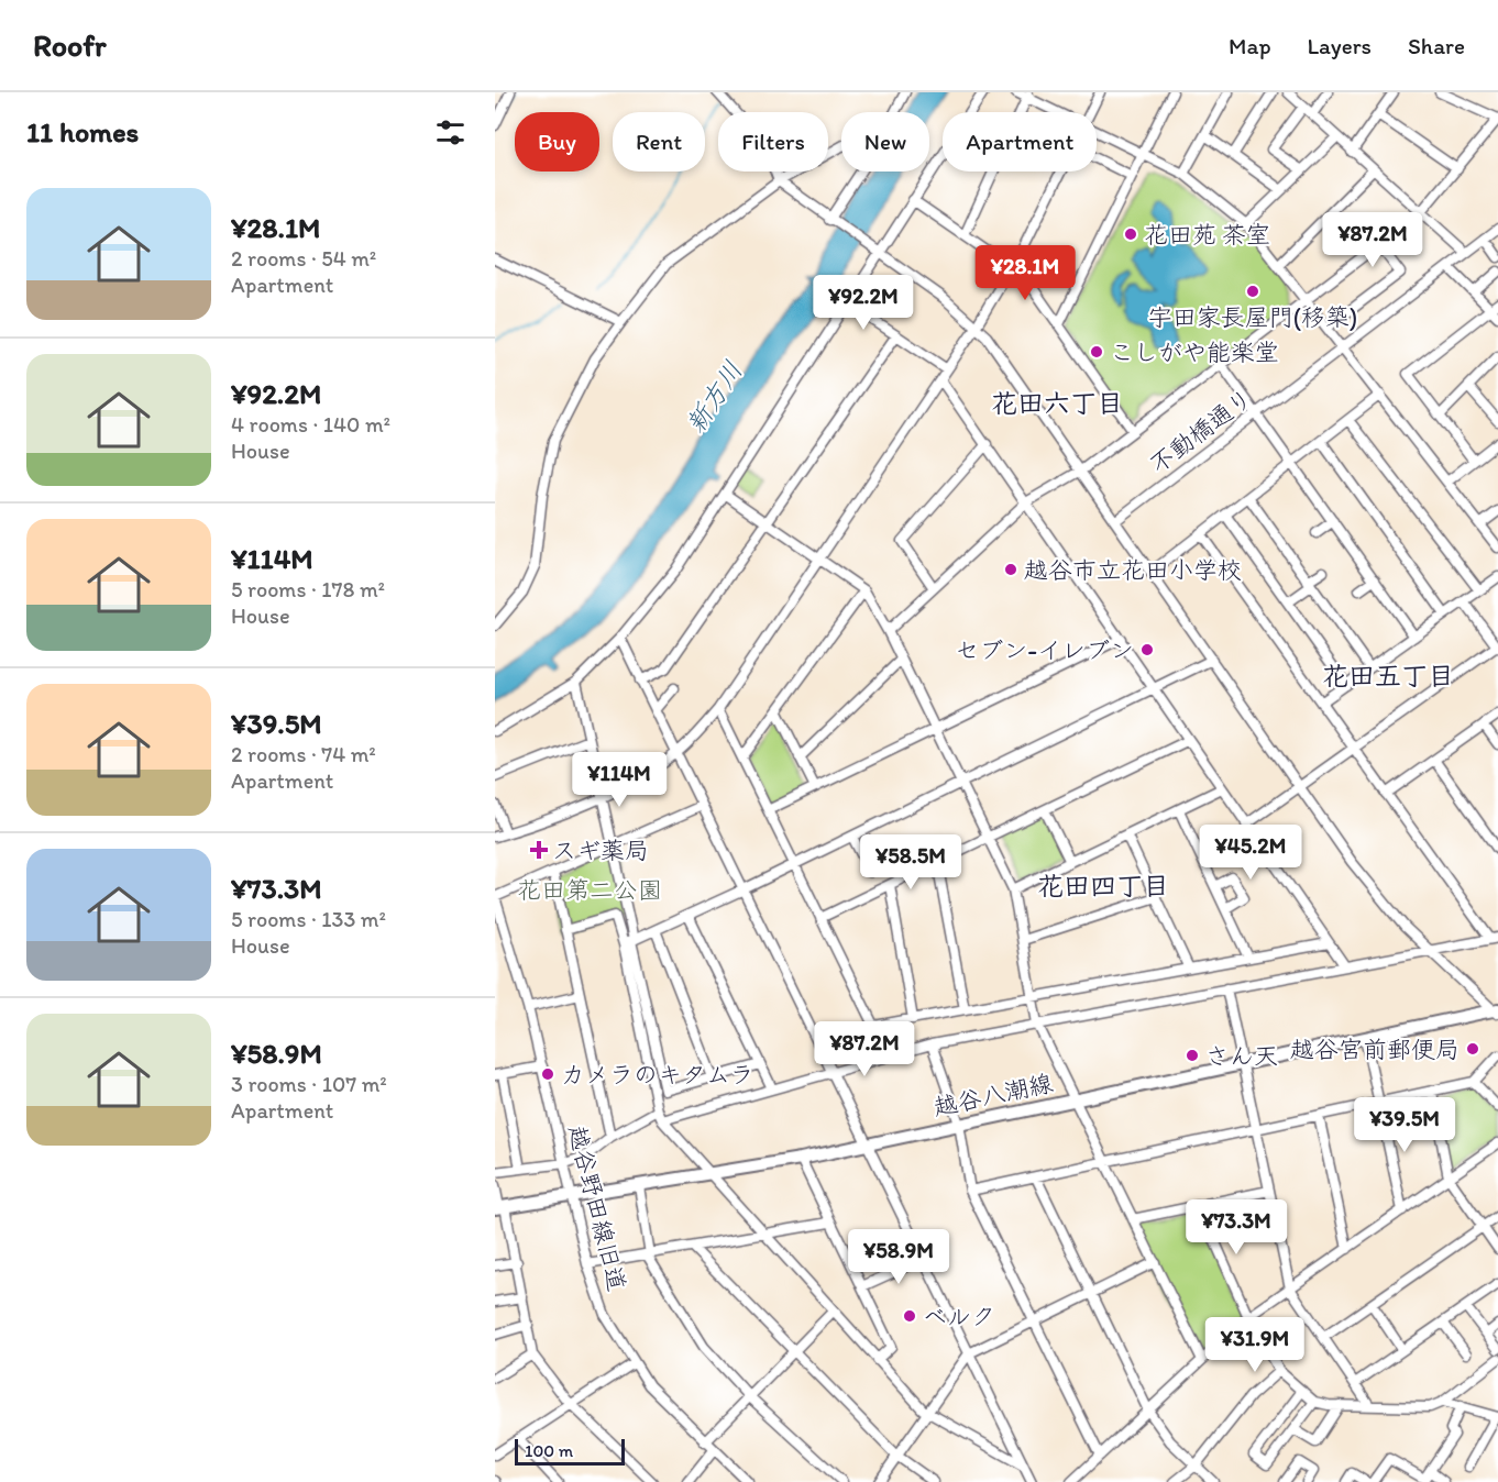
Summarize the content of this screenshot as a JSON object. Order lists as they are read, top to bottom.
{
  "streets": {
    "main road": ["越谷八潮線"],
    "street": ["不動橋通り", "越谷野田線旧道"]
  },
  "crossings": [
    ["越谷八潮線", "越谷野田線旧道"]
  ],
  "districts": ["花田六丁目", "花田五丁目", "花田四丁目"],
  "water": ["新方川"],
  "parks": ["花田第二公園"],
  "places": {
    "other": [
      "花田苑 茶室",
      "宇田家長屋門(移築)",
      "こしがや能楽堂",
      "越谷市立花田小学校",
      "セブン-イレブン",
      "越谷宮前郵便局",
      "さん天",
      "カメラのキタムラ",
      "ベルク"
    ],
    "health": ["スギ薬局"]
  },
  "scale_bar": "100 m",
  "page": {
    "header": "Roofr",
    "nav": ["Map", "Layers", "Share"],
    "heading": "11 homes",
    "chip": [
      "Buy",
      "Rent",
      "Filters",
      "New",
      "Apartment"
    ],
    "list": [
      {
        "name": "¥28.1M",
        "note": "2 rooms · 54 m² · Apartment"
      },
      {
        "name": "¥92.2M",
        "note": "4 rooms · 140 m² · House"
      },
      {
        "name": "¥114M",
        "note": "5 rooms · 178 m² · House"
      },
      {
        "name": "¥39.5M",
        "note": "2 rooms · 74 m² · Apartment"
      },
      {
        "name": "¥73.3M",
        "note": "5 rooms · 133 m² · House"
      },
      {
        "name": "¥58.9M",
        "note": "3 rooms · 107 m² · Apartment"
      }
    ],
    "price": [
      "¥87.2M",
      "¥28.1M",
      "¥92.2M",
      "¥114M",
      "¥45.2M",
      "¥58.5M",
      "¥87.2M",
      "¥39.5M",
      "¥73.3M",
      "¥58.9M",
      "¥31.9M"
    ],
    "scale": "100 m"
  }
}
